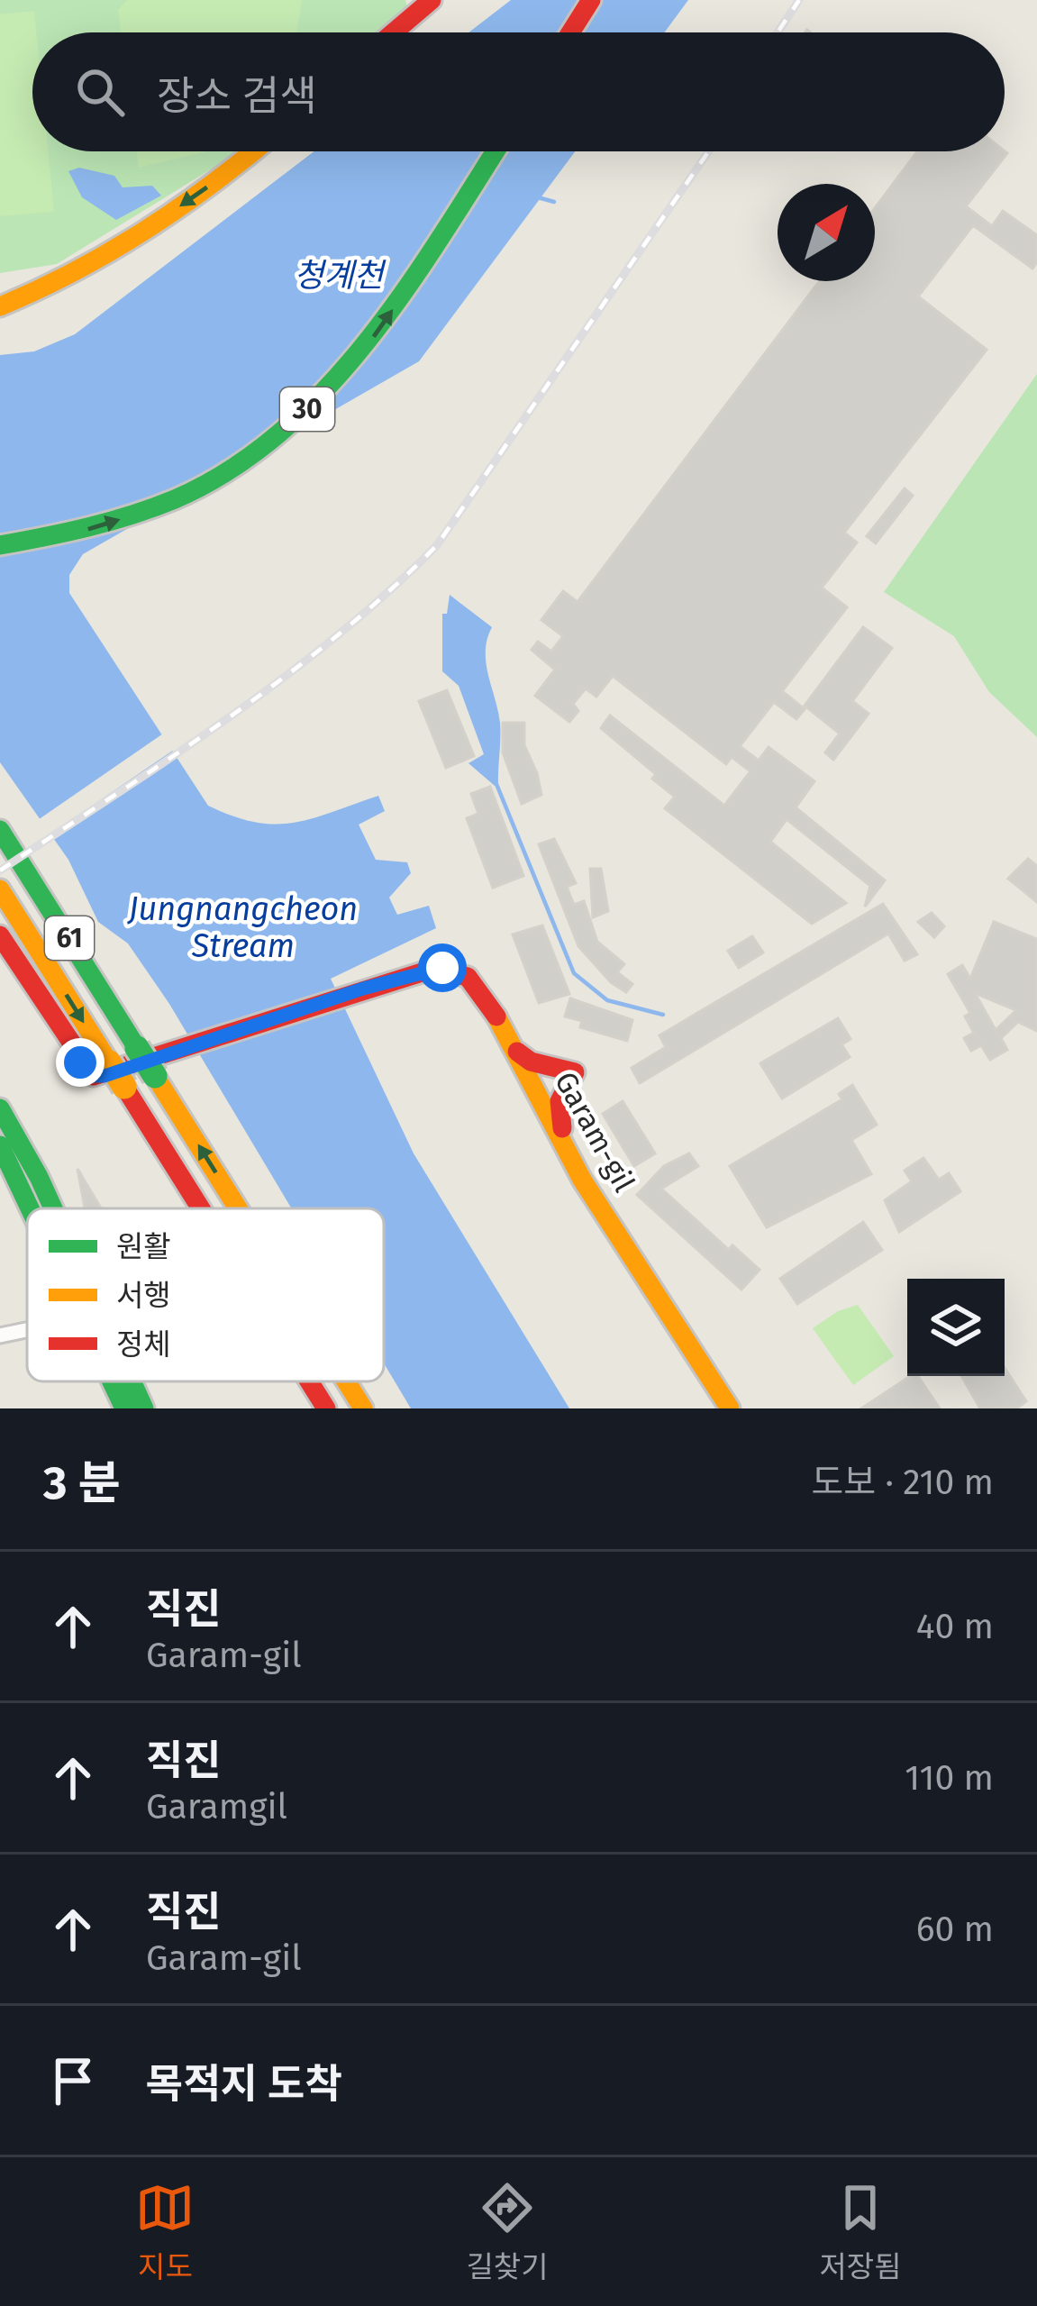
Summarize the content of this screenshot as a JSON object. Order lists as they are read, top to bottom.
{
  "streets": {
    "main road": ["30", "61", "Garam-gil"]
  },
  "water": ["청계천", "Jungnangcheon Stream"],
  "legend": ["원활", "서행", "정체"],
  "north": "top right",
  "page": {
    "search": "장소 검색",
    "heading": ["3 분", "도보 · 210 m"],
    "list": [
      ["직진", "Garam-gil", "40 m"],
      ["직진", "Garamgil", "110 m"],
      ["직진", "Garam-gil", "60 m"],
      "목적지 도착"
    ],
    "nav": ["지도", "길찾기", "저장됨"]
  }
}
